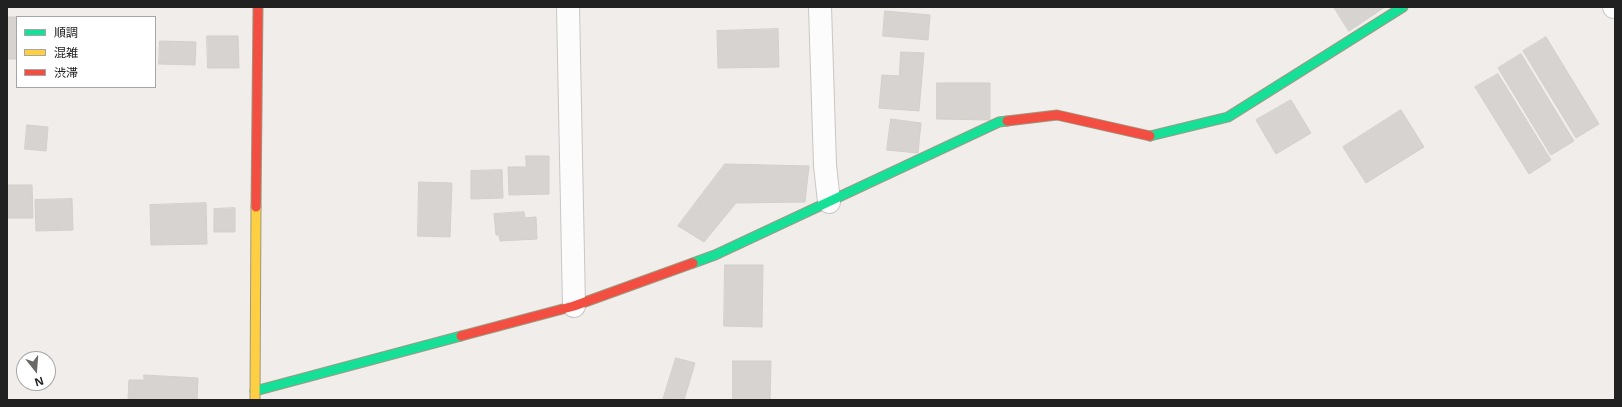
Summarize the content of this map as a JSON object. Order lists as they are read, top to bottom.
{
  "legend": ["順調", "混雑", "渋滞"],
  "north": "bottom"
}
